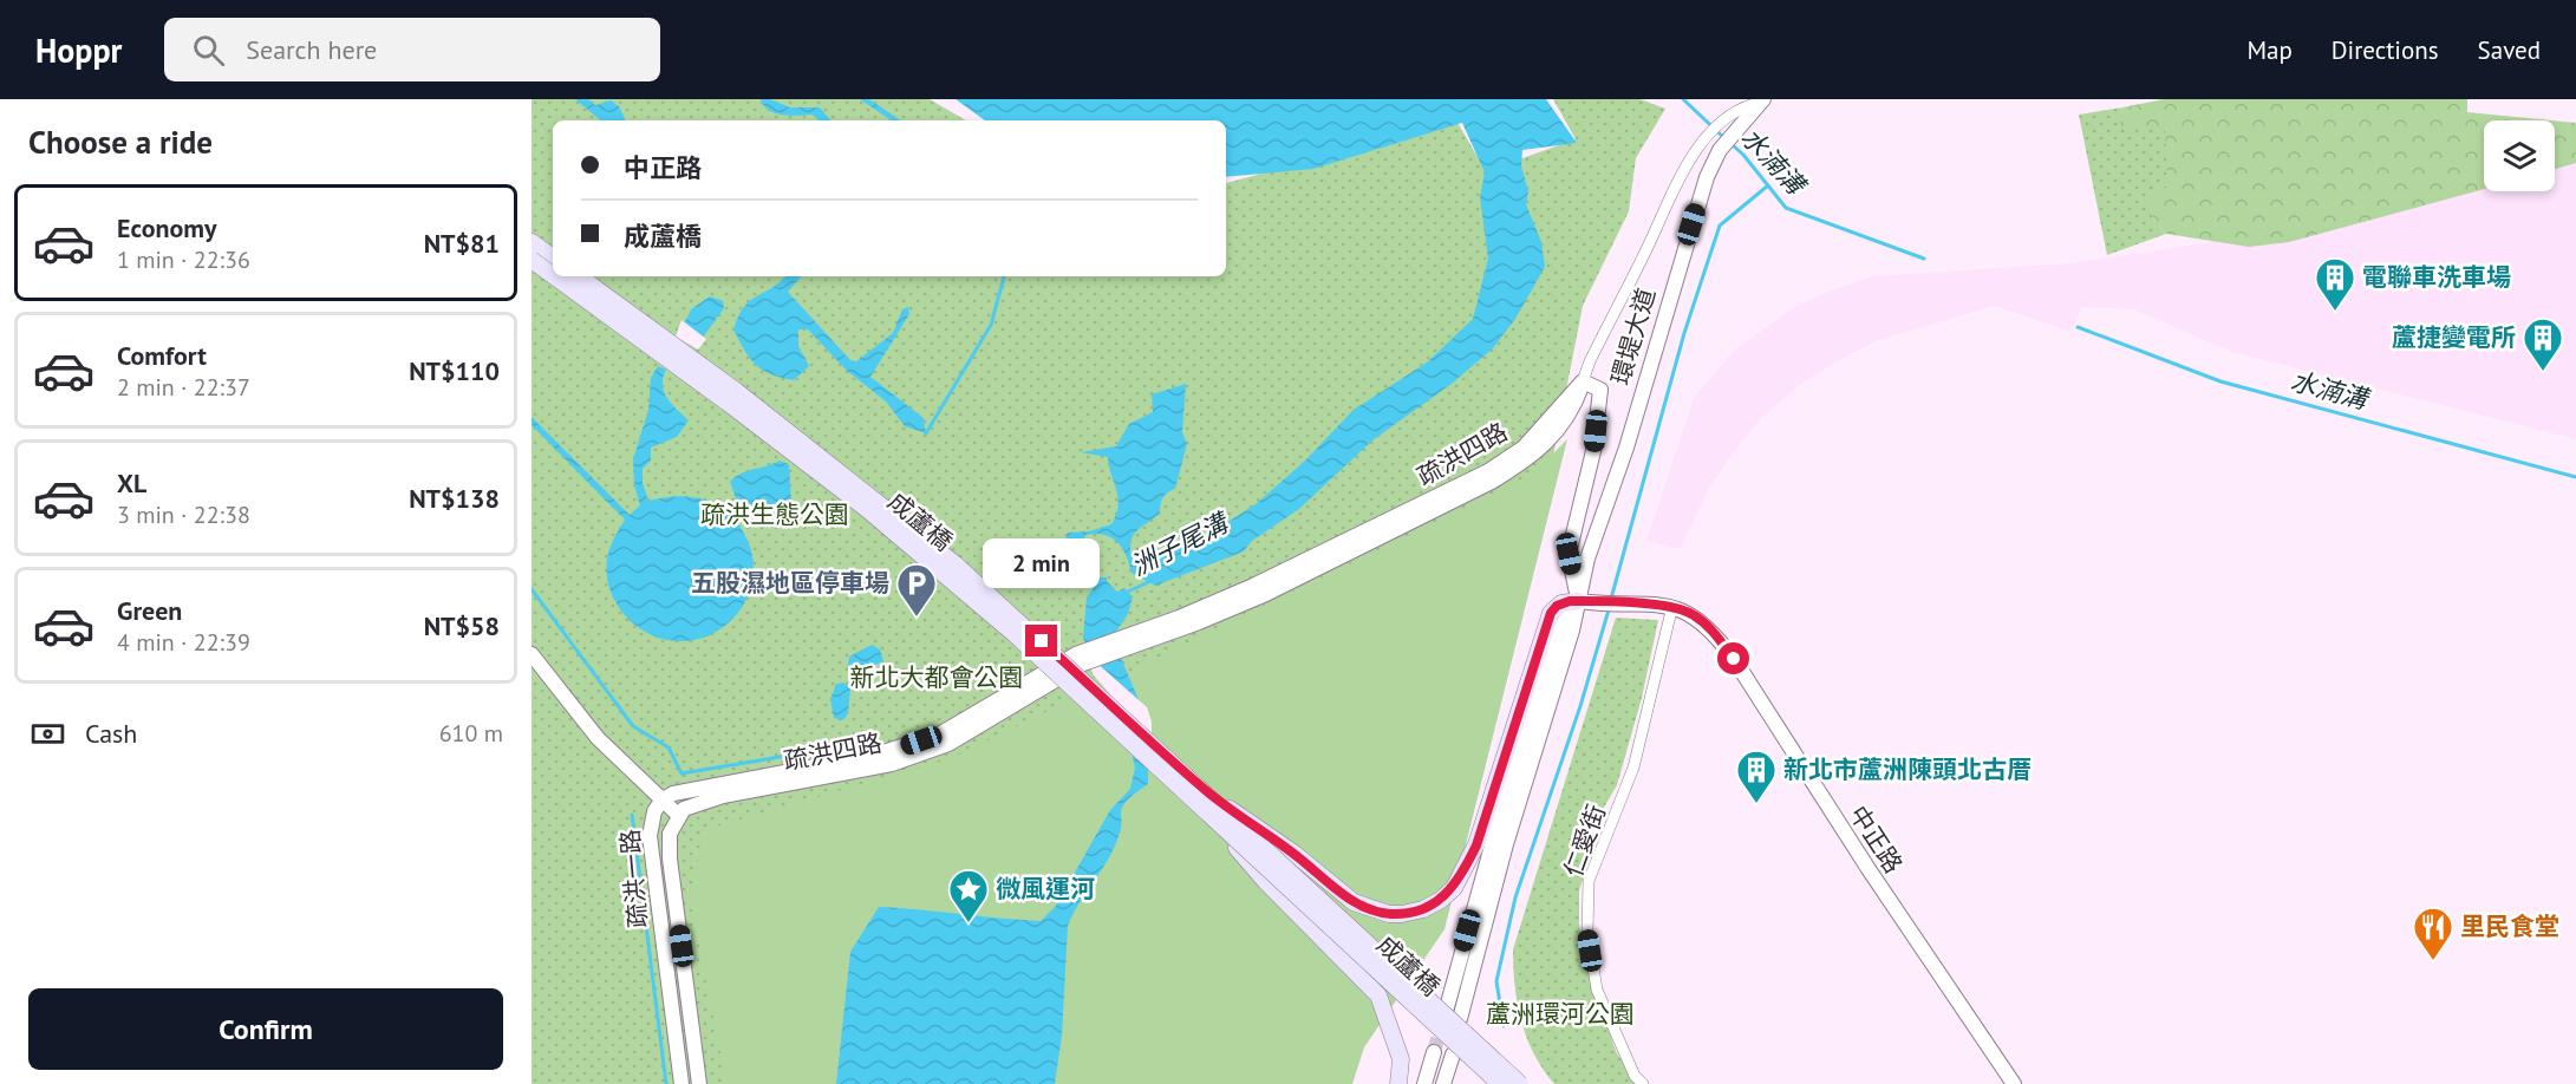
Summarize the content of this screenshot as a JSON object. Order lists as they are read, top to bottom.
{
  "streets": {
    "main road": ["成蘆橋"],
    "street": [
      "環堤大道",
      "疏洪四路",
      "中正路",
      "仁愛街",
      "疏洪一路"
    ]
  },
  "crossings": [
    ["環堤大道", "中正路"],
    ["疏洪四路", "疏洪一路"],
    ["中正路", "仁愛街"]
  ],
  "water": ["水湳溝", "洲子尾溝"],
  "parks": ["疏洪生態公園", "新北大都會公園", "蘆洲環河公園"],
  "places": {
    "building": ["電聯車洗車場", "蘆捷變電所", "新北市蘆洲陳頭北古厝"],
    "parking": ["五股濕地區停車場"],
    "place": ["微風運河"],
    "restaurant": ["里民食堂"]
  },
  "page": {
    "header": "Hoppr",
    "search": "Search here",
    "nav": ["Map", "Directions", "Saved"],
    "heading": "Choose a ride",
    "banner": ["中正路", "成蘆橋"],
    "list": [
      {
        "name": "Economy",
        "note": "1 min · 22:36",
        "value": "NT$81"
      },
      {
        "name": "Comfort",
        "note": "2 min · 22:37",
        "value": "NT$110"
      },
      {
        "name": "XL",
        "note": "3 min · 22:38",
        "value": "NT$138"
      },
      {
        "name": "Green",
        "note": "4 min · 22:39",
        "value": "NT$58"
      }
    ],
    "bubble": "2 min",
    "pay": ["Cash", "610 m"],
    "buttons": "Confirm"
  }
}
